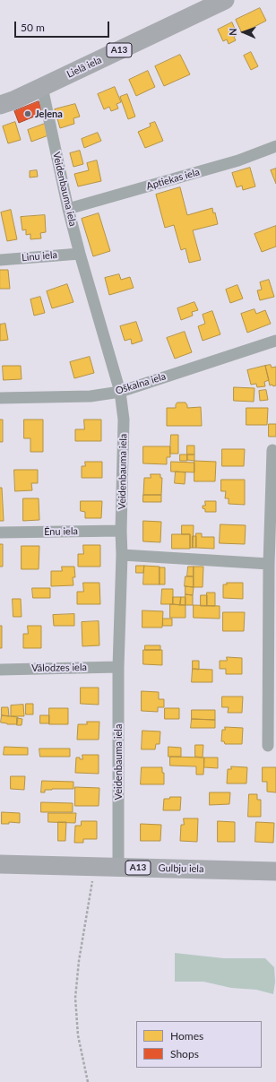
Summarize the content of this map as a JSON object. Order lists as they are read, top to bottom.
{
  "streets": {
    "main road": ["A13", "Lielā iela", "Gulbju iela"],
    "street": [
      "Aptiekas iela",
      "Veidenbauma iela",
      "Linu iela",
      "Oškalna iela",
      "Ēnu iela",
      "Vālodzes iela"
    ]
  },
  "crossings": [
    ["Lielā iela", "Veidenbauma iela"],
    ["Aptiekas iela", "Veidenbauma iela"],
    ["Veidenbauma iela", "Linu iela"],
    ["Veidenbauma iela", "Oškalna iela"],
    ["Veidenbauma iela", "Ēnu iela"],
    ["Veidenbauma iela", "Vālodzes iela"],
    ["Veidenbauma iela", "Gulbju iela"]
  ],
  "places": ["Jeļena"],
  "legend": ["Homes", "Shops"],
  "scale_bar": "50 m",
  "north": "left"
}
